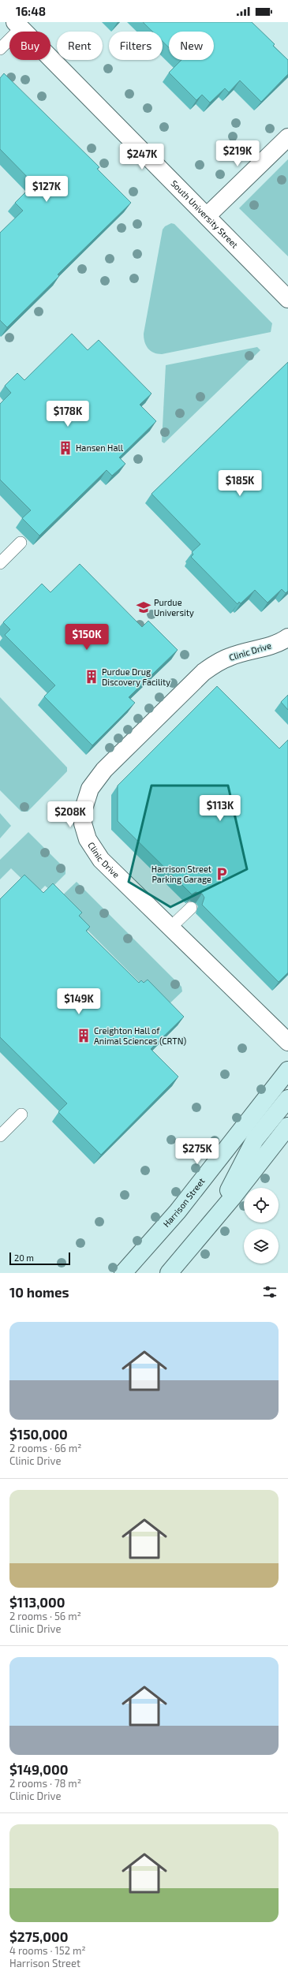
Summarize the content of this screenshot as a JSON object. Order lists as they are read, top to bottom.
{
  "streets": {
    "main road": ["Harrison Street"],
    "street": ["South University Street", "Clinic Drive"]
  },
  "places": {
    "building": ["Hansen Hall", "Purdue Drug Discovery Facility", "Creighton Hall of Animal Sciences (CRTN)"],
    "school or university": ["Purdue University"],
    "parking": ["Harrison Street Parking Garage"]
  },
  "scale_bar": "20 m",
  "page": {
    "status": "16:48",
    "chip": [
      "Buy",
      "Rent",
      "Filters",
      "New"
    ],
    "price": [
      "$219K",
      "$247K",
      "$127K",
      "$178K",
      "$185K",
      "$150K",
      "$113K",
      "$208K",
      "$149K",
      "$275K"
    ],
    "scale": "20 m",
    "heading": "10 homes",
    "list": [
      {
        "name": "$150,000",
        "note": "2 rooms · 66 m² · Clinic Drive"
      },
      {
        "name": "$113,000",
        "note": "2 rooms · 56 m² · Clinic Drive"
      },
      {
        "name": "$149,000",
        "note": "2 rooms · 78 m² · Clinic Drive"
      },
      {
        "name": "$275,000",
        "note": "4 rooms · 152 m² · Harrison Street"
      }
    ]
  }
}
